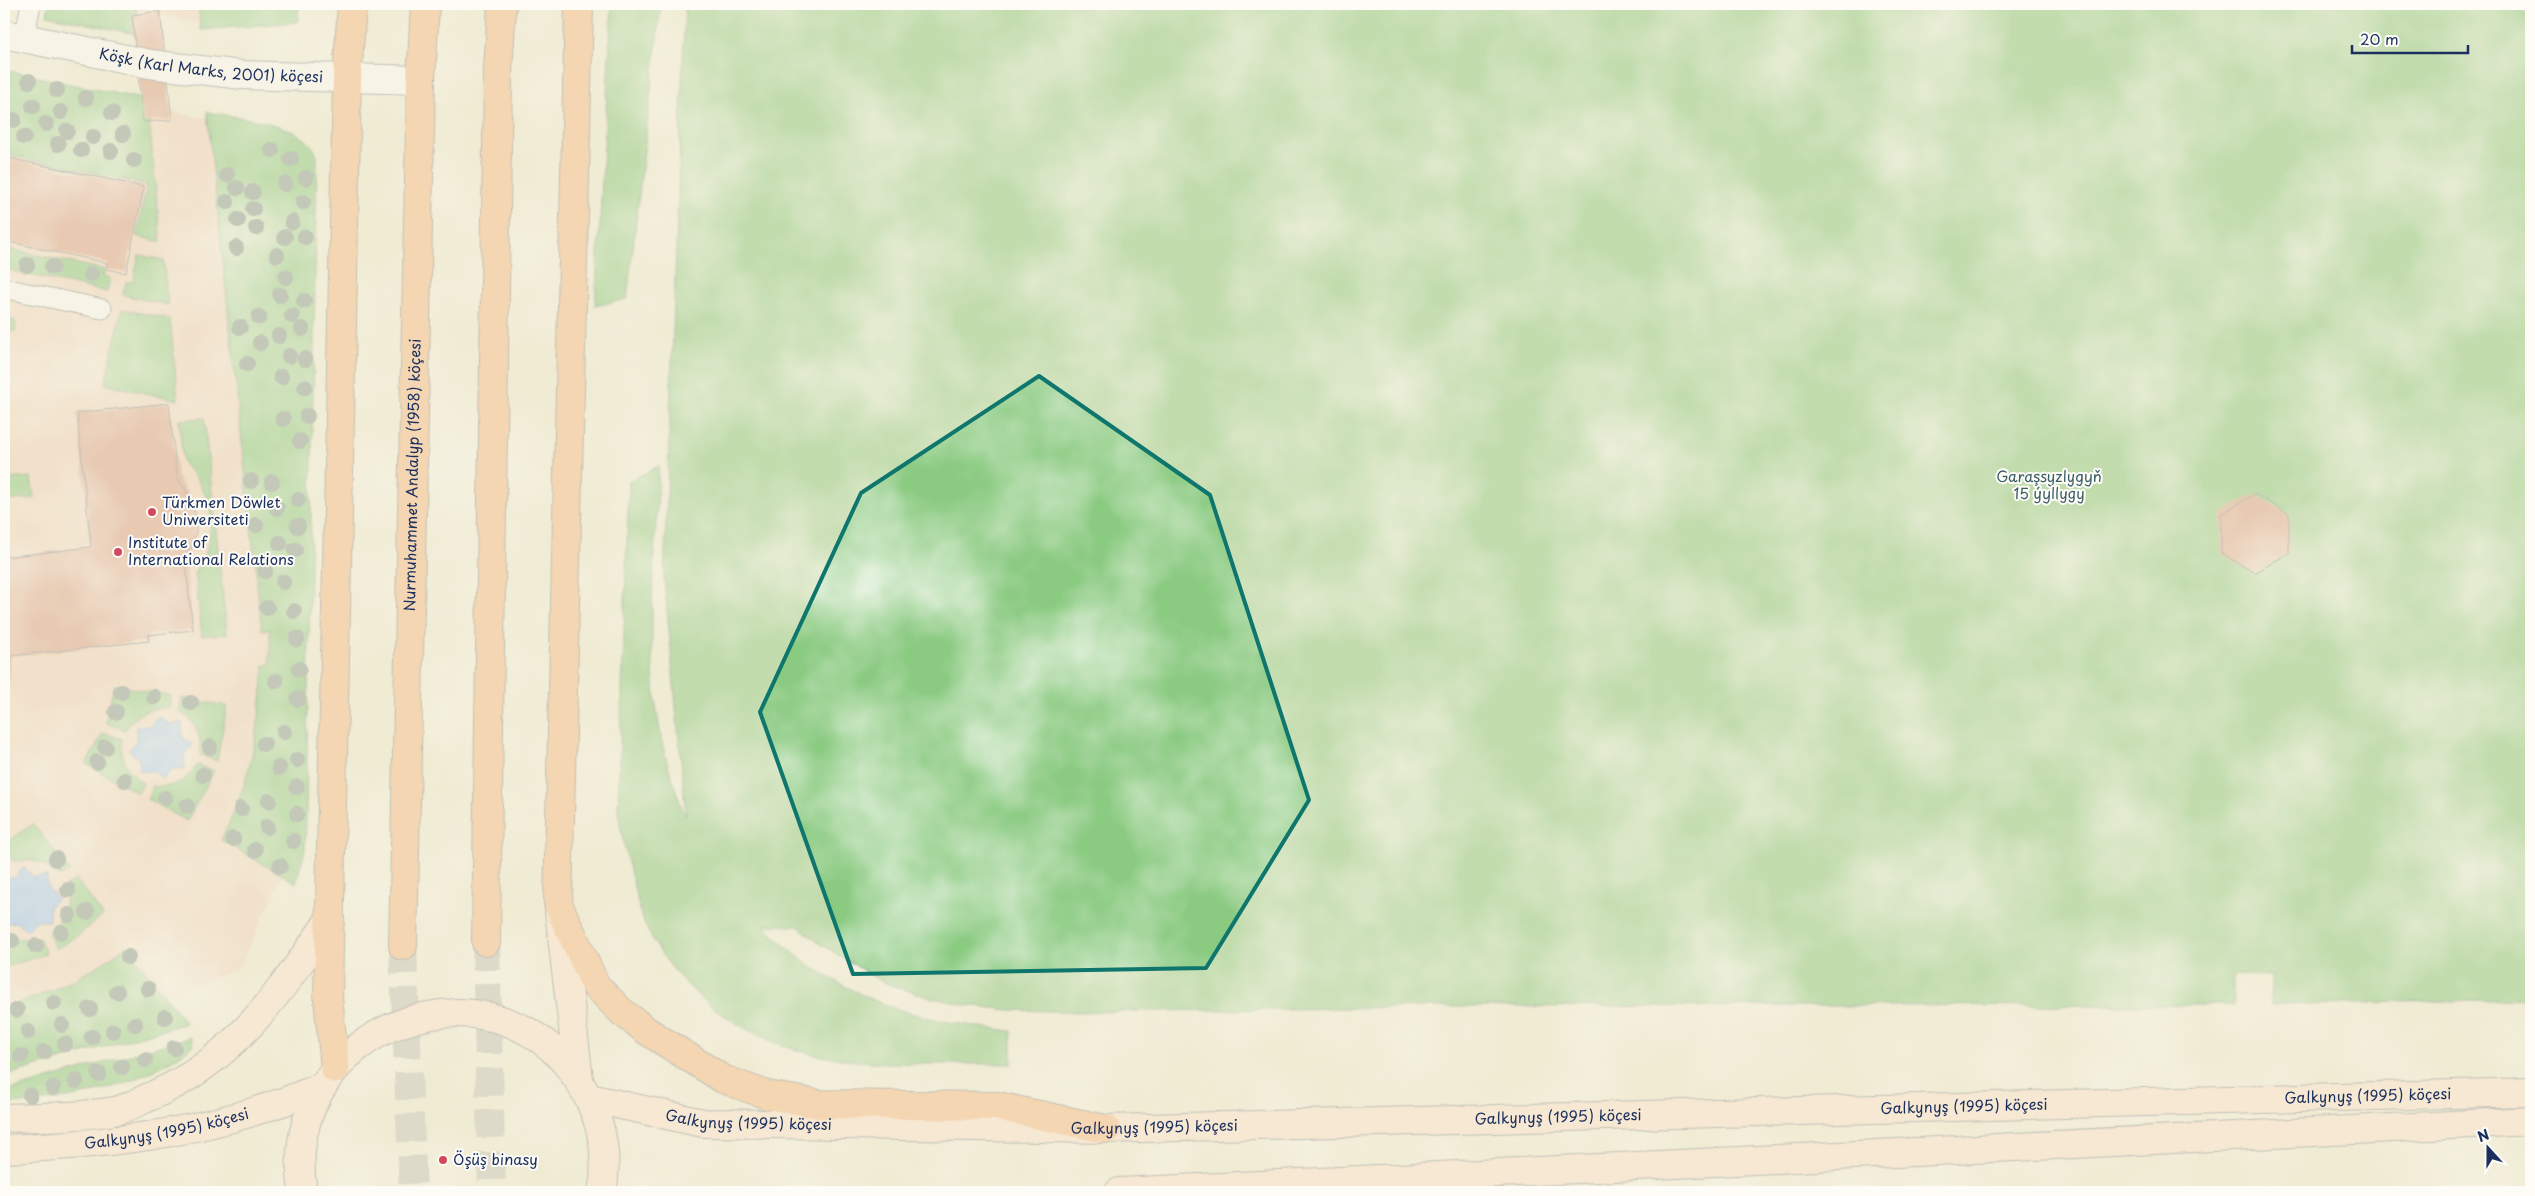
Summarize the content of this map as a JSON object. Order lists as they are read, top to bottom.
{
  "streets": {
    "main road": ["Nurmuhammet Andalyp (1958) köçesi", "Galkynyş (1995) köçesi"],
    "street": ["Köşk (Karl Marks, 2001) köçesi"]
  },
  "crossings": [
    ["Köşk (Karl Marks, 2001) köçesi", "Nurmuhammet Andalyp (1958) köçesi"]
  ],
  "parks": ["Garaşsyzlygyň 15 ýyllygy"],
  "places": ["Türkmen Döwlet Uniwersiteti", "Institute of International Relations", "Öşüş binasy"],
  "scale_bar": "20 m",
  "north": "top"
}
